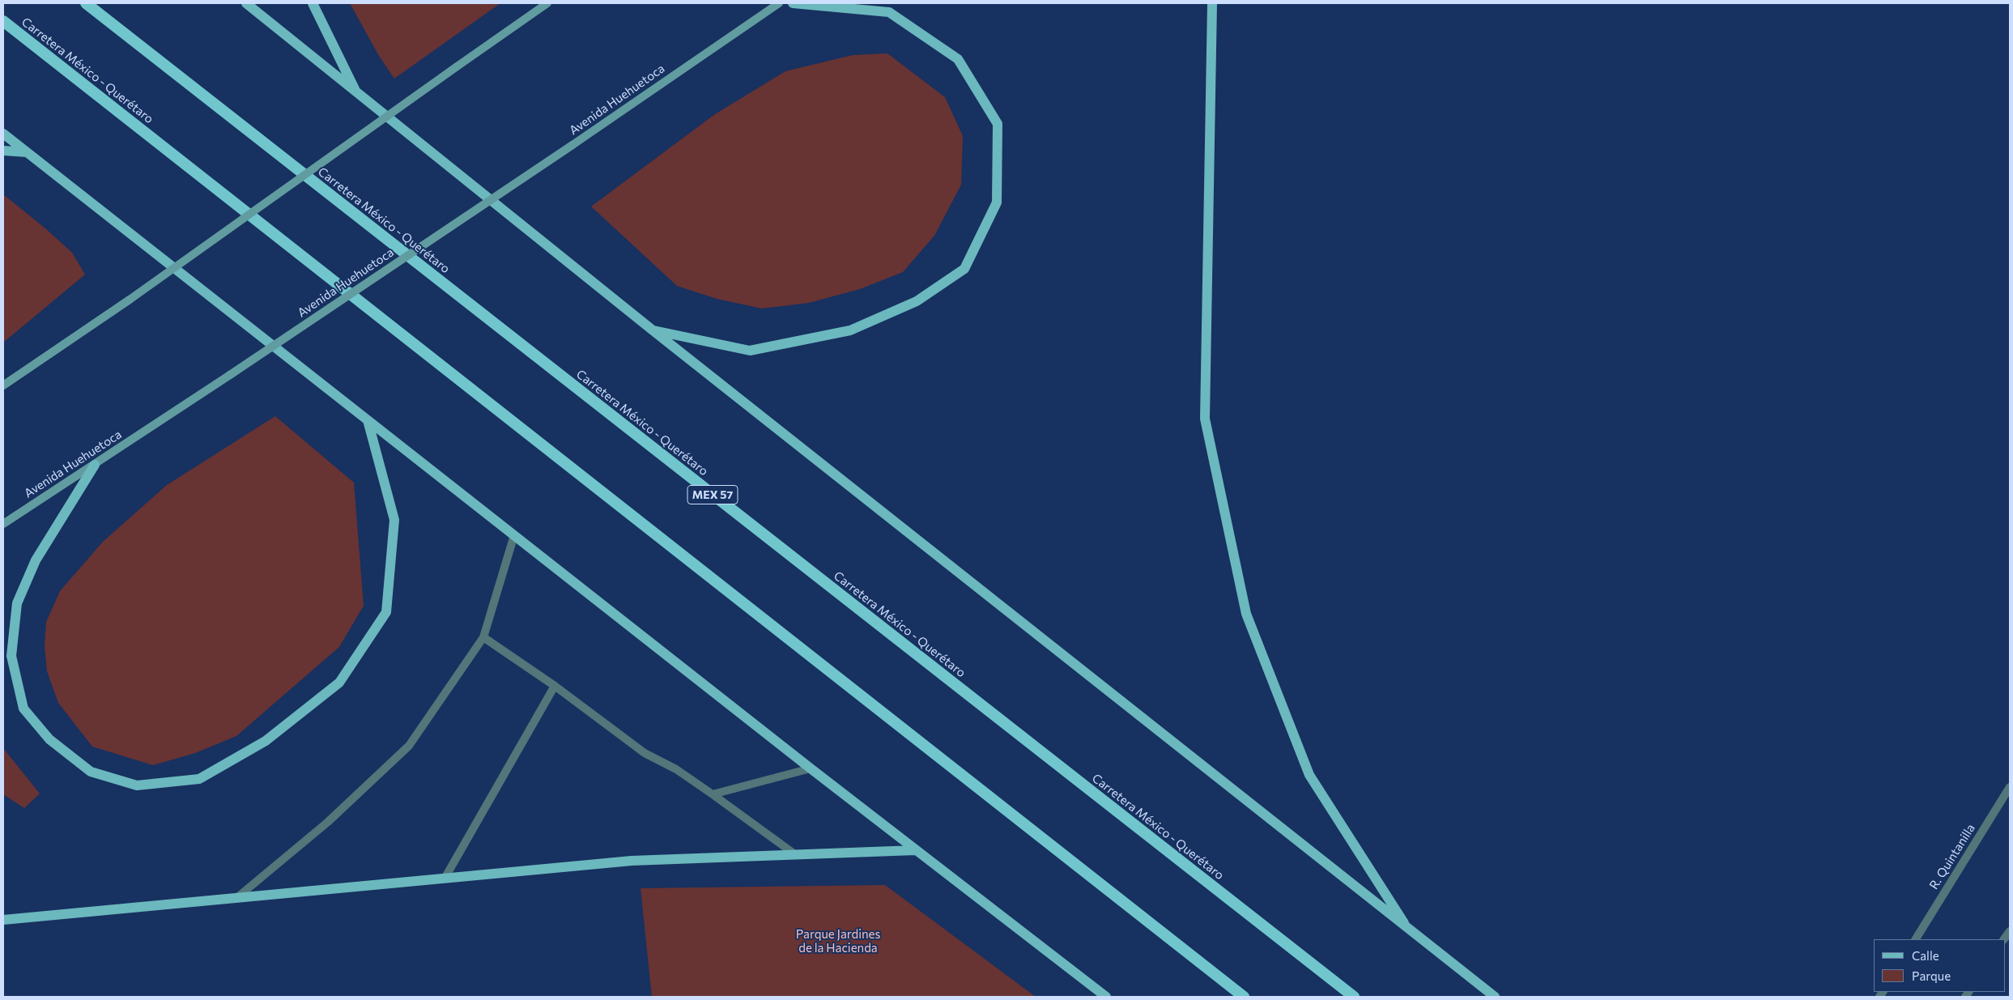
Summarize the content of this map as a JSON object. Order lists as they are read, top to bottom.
{
  "streets": {
    "highway": ["Carretera México - Querétaro", "MEX 57"],
    "main road": ["Avenida Huehuetoca"],
    "street": ["R. Quintanilla"]
  },
  "parks": ["Parque Jardines de la Hacienda"],
  "legend": ["Calle", "Parque"]
}
